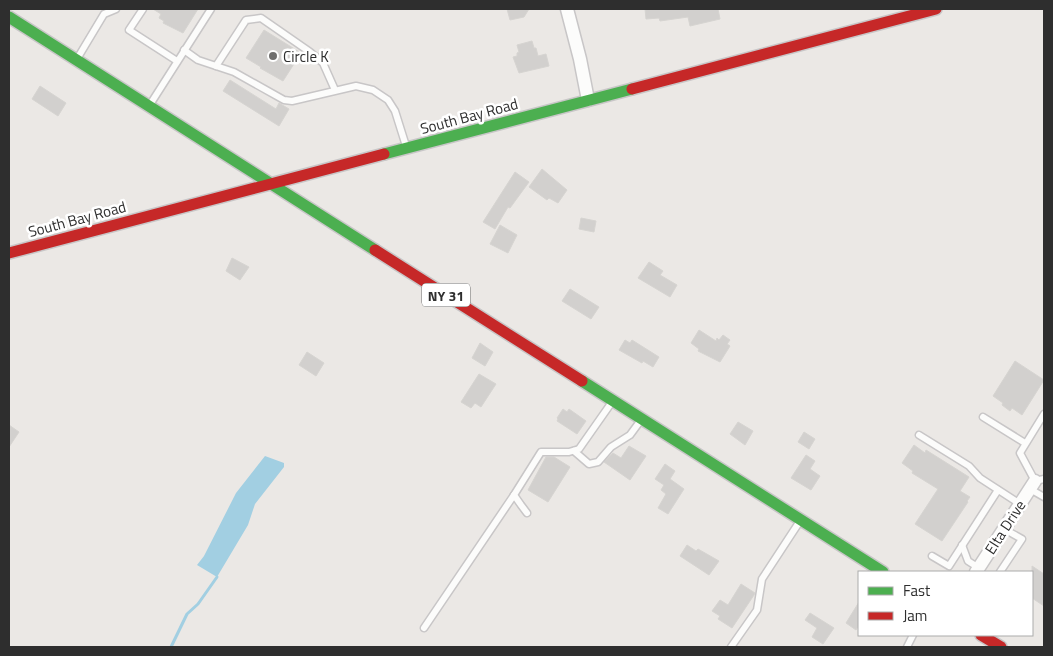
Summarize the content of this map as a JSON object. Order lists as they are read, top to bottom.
{
  "streets": {
    "main road": ["South Bay Road", "NY 31"],
    "street": ["Elta Drive"]
  },
  "crossings": [
    ["South Bay Road", "NY 31"]
  ],
  "places": ["Circle K"],
  "legend": ["Fast", "Jam"]
}
